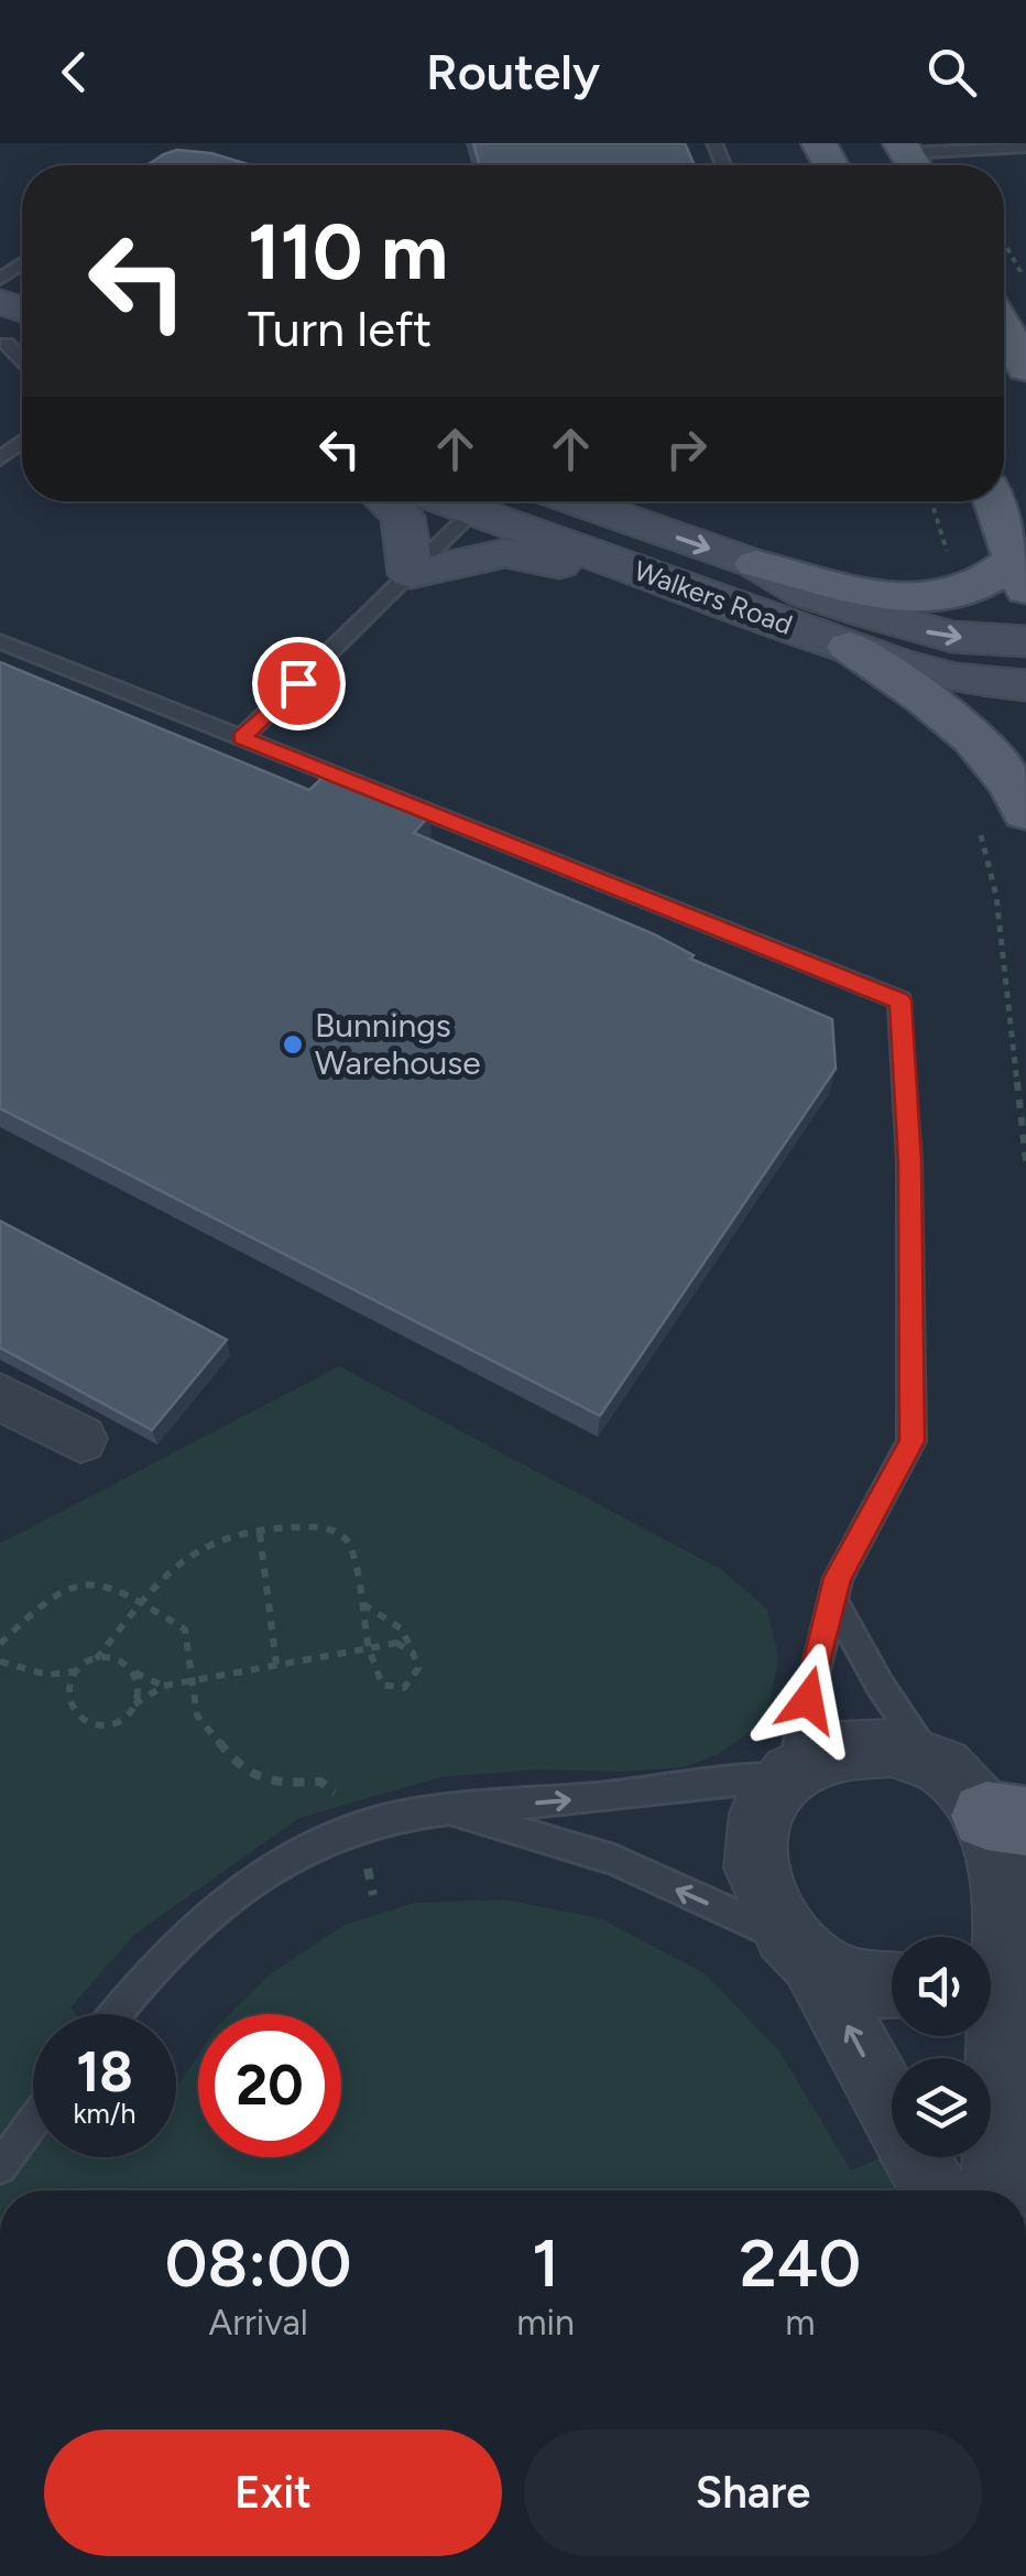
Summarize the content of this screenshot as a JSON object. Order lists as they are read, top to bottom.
{
  "streets": {
    "main road": ["Walkers Road"]
  },
  "places": ["Bunnings Warehouse"],
  "page": {
    "header": "Routely",
    "turn": ["110 m", "Turn left"],
    "speed": "18 km/h",
    "limit": "20",
    "eta": [
      "08:00",
      "Arrival",
      "1",
      "min",
      "240",
      "m"
    ],
    "buttons": ["Exit", "Share"]
  }
}
